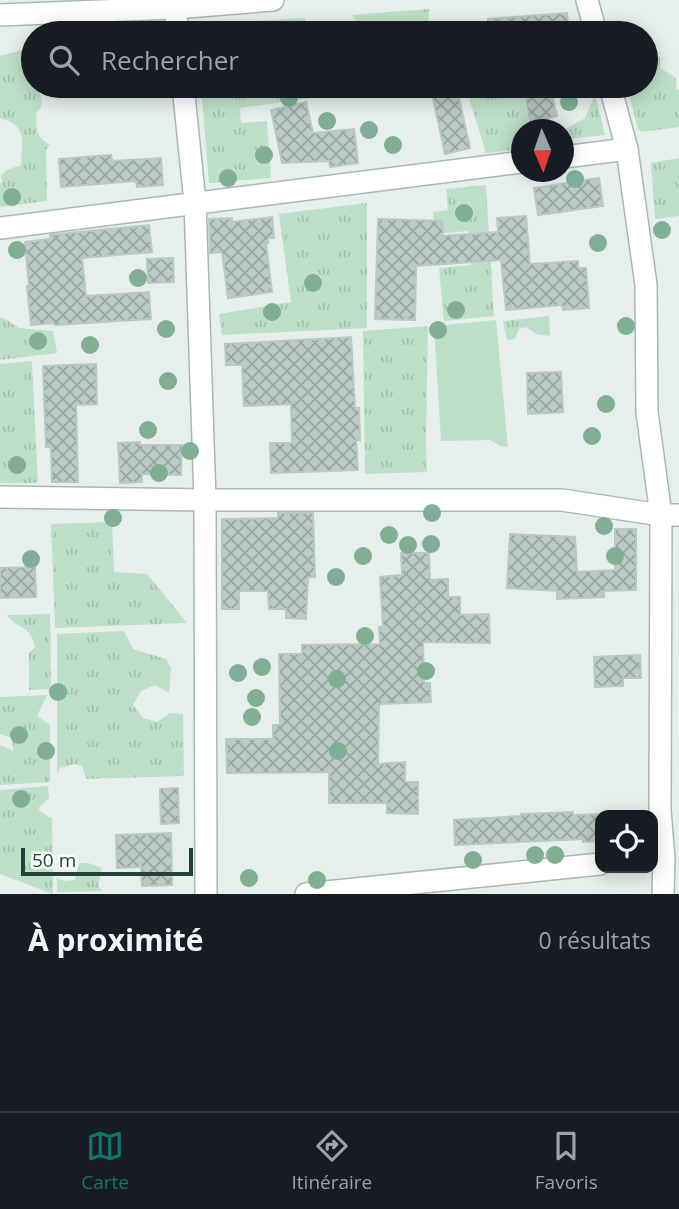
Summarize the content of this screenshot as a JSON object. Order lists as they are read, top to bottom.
{
  "scale_bar": "50 m",
  "north": "bottom",
  "page": {
    "search": "Rechercher",
    "scale": "50 m",
    "heading": ["À proximité", "0 résultats"],
    "nav": ["Carte", "Itinéraire", "Favoris"]
  }
}
